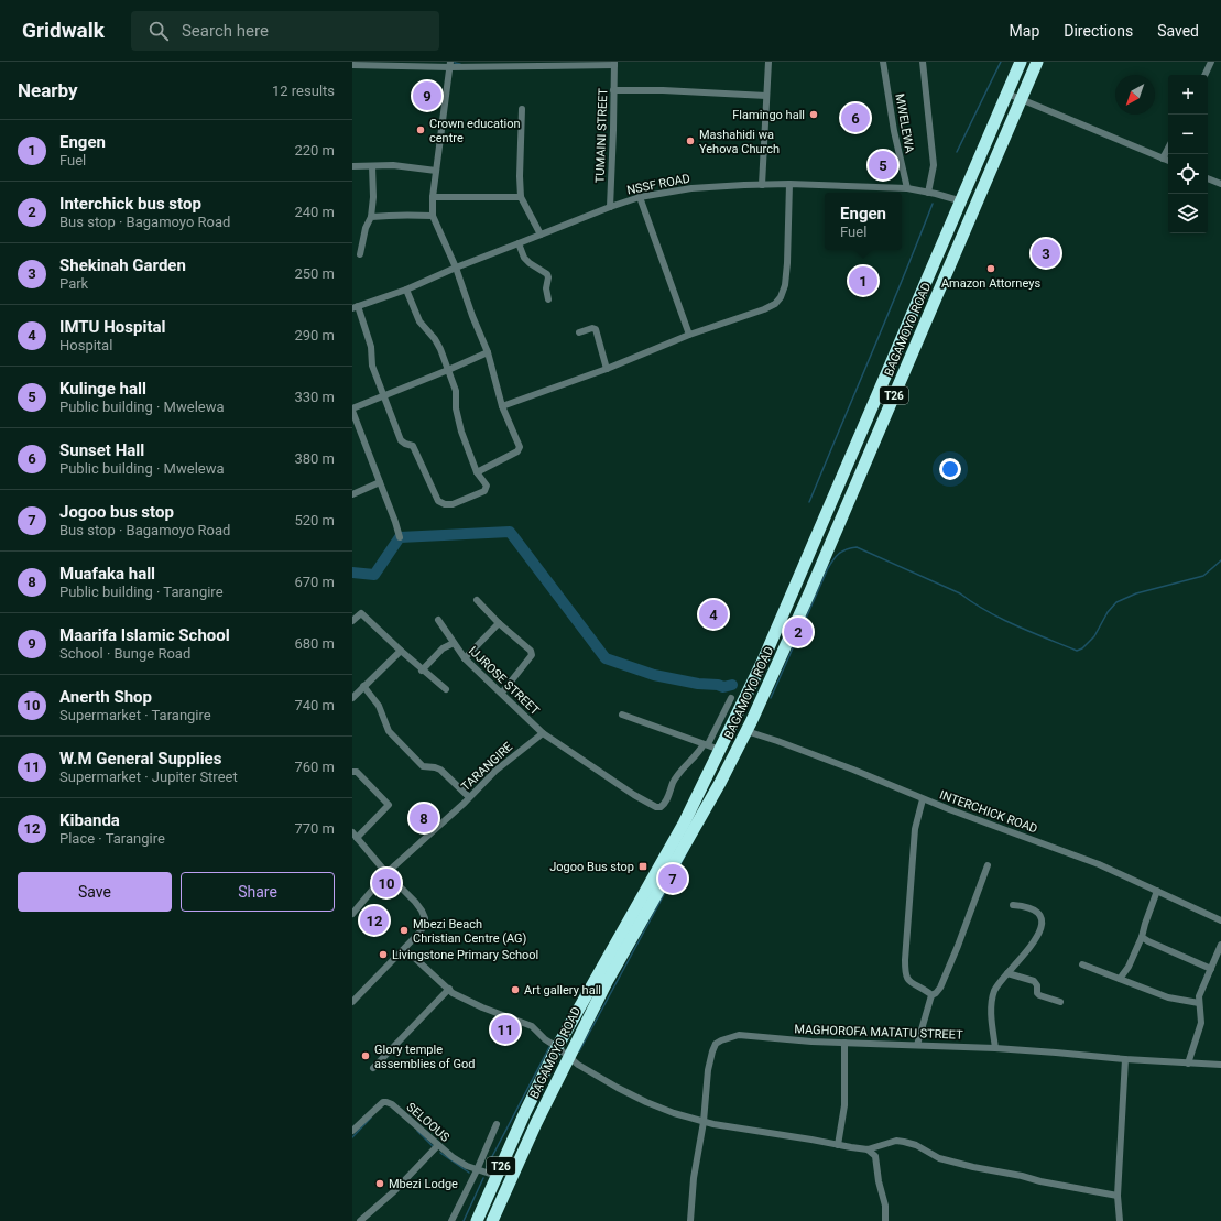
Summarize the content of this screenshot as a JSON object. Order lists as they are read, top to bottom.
{
  "streets": {
    "highway": ["BAGAMOYO ROAD", "T26"],
    "street": [
      "MWELEWA",
      "TUMAINI STREET",
      "NSSF ROAD",
      "IJJROSE STREET",
      "TARANGIRE",
      "INTERCHICK ROAD",
      "MAGHOROFA MATATU STREET",
      "SELOOUS"
    ]
  },
  "crossings": [
    ["MWELEWA", "NSSF ROAD"],
    ["TUMAINI STREET", "NSSF ROAD"],
    ["NSSF ROAD", "BAGAMOYO ROAD"],
    ["BAGAMOYO ROAD", "INTERCHICK ROAD"],
    ["BAGAMOYO ROAD", "SELOOUS"],
    ["IJJROSE STREET", "TARANGIRE"]
  ],
  "places": {
    "other": [
      "Flamingo hall",
      "Crown education centre",
      "Mashahidi wa Yehova Church",
      "Amazon Attorneys",
      "Mbezi Beach Christian Centre (AG)",
      "Livingstone Primary School",
      "Art gallery hall",
      "Glory temple assemblies of God",
      "Mbezi Lodge"
    ],
    "transit": ["Jogoo Bus stop"]
  },
  "north": "bottom left",
  "page": {
    "header": "Gridwalk",
    "search": "Search here",
    "nav": ["Map", "Directions", "Saved"],
    "heading": ["Nearby", "12 results"],
    "map_buttons": ["+", "−"],
    "pins": [
      "9",
      "6",
      "5",
      "3",
      "1",
      "4",
      "2",
      "8",
      "7",
      "10",
      "12",
      "11"
    ],
    "list": [
      {
        "mark": "1",
        "name": "Engen",
        "note": "Fuel",
        "value": "220 m"
      },
      {
        "mark": "2",
        "name": "Interchick bus stop",
        "note": "Bus stop · Bagamoyo Road",
        "value": "240 m"
      },
      {
        "mark": "3",
        "name": "Shekinah Garden",
        "note": "Park",
        "value": "250 m"
      },
      {
        "mark": "4",
        "name": "IMTU Hospital",
        "note": "Hospital",
        "value": "290 m"
      },
      {
        "mark": "5",
        "name": "Kulinge hall",
        "note": "Public building · Mwelewa",
        "value": "330 m"
      },
      {
        "mark": "6",
        "name": "Sunset Hall",
        "note": "Public building · Mwelewa",
        "value": "380 m"
      },
      {
        "mark": "7",
        "name": "Jogoo bus stop",
        "note": "Bus stop · Bagamoyo Road",
        "value": "520 m"
      },
      {
        "mark": "8",
        "name": "Muafaka hall",
        "note": "Public building · Tarangire",
        "value": "670 m"
      },
      {
        "mark": "9",
        "name": "Maarifa Islamic School",
        "note": "School · Bunge Road",
        "value": "680 m"
      },
      {
        "mark": "10",
        "name": "Anerth Shop",
        "note": "Supermarket · Tarangire",
        "value": "740 m"
      },
      {
        "mark": "11",
        "name": "W.M General Supplies",
        "note": "Supermarket · Jupiter Street",
        "value": "760 m"
      },
      {
        "mark": "12",
        "name": "Kibanda",
        "note": "Place · Tarangire",
        "value": "770 m"
      }
    ],
    "popup": ["Engen", "Fuel"],
    "buttons": ["Save", "Share"]
  }
}
